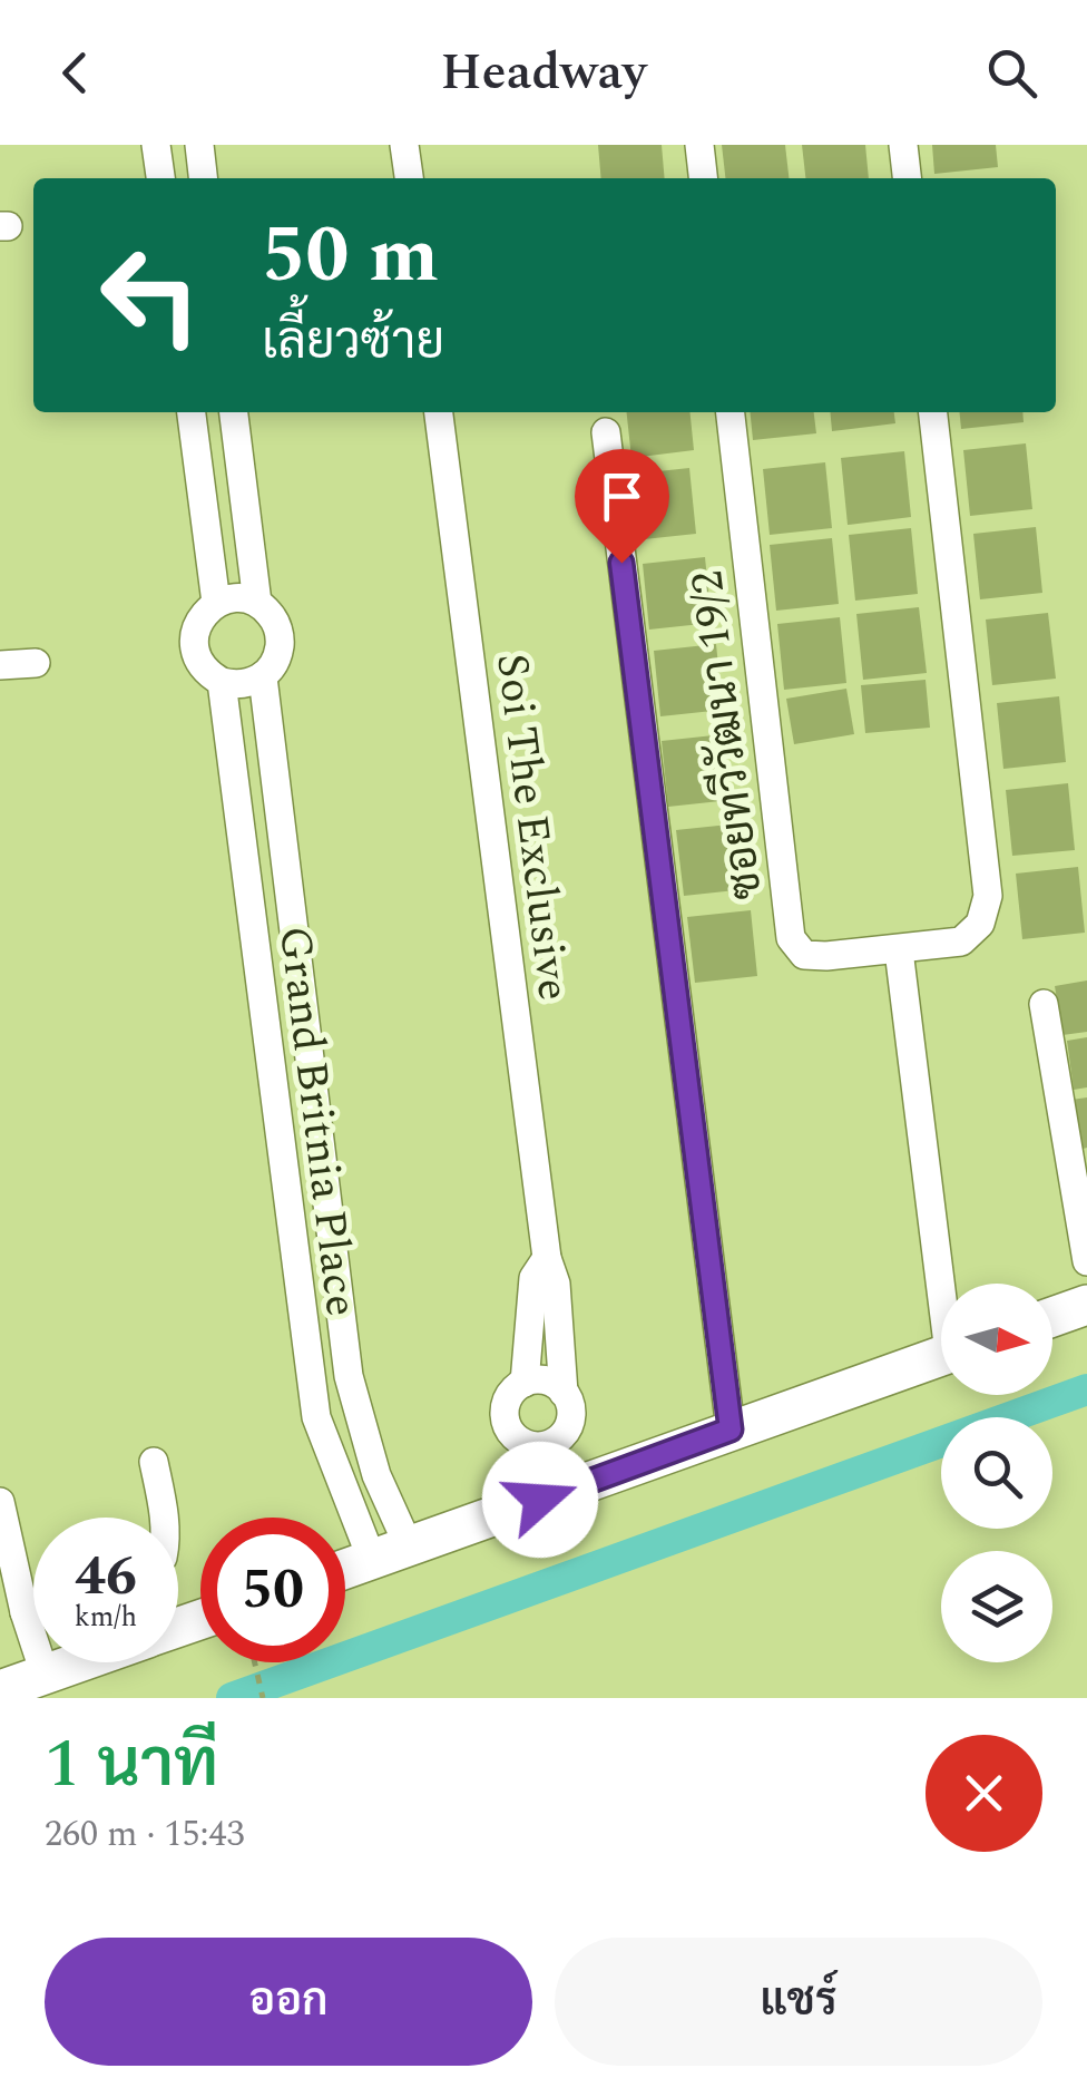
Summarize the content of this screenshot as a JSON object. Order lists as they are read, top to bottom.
{
  "streets": {
    "street": ["ซอยทวีวัฒนา 19/2", "Soi The Exclusive", "Grand Britnia Place"]
  },
  "north": "right",
  "page": {
    "header": "Headway",
    "turn": ["50 m", "เลี้ยวซ้าย"],
    "speed": "46 km/h",
    "limit": "50",
    "heading": ["1 นาที", "260 m · 15:43"],
    "buttons": ["ออก", "แชร์"]
  }
}
